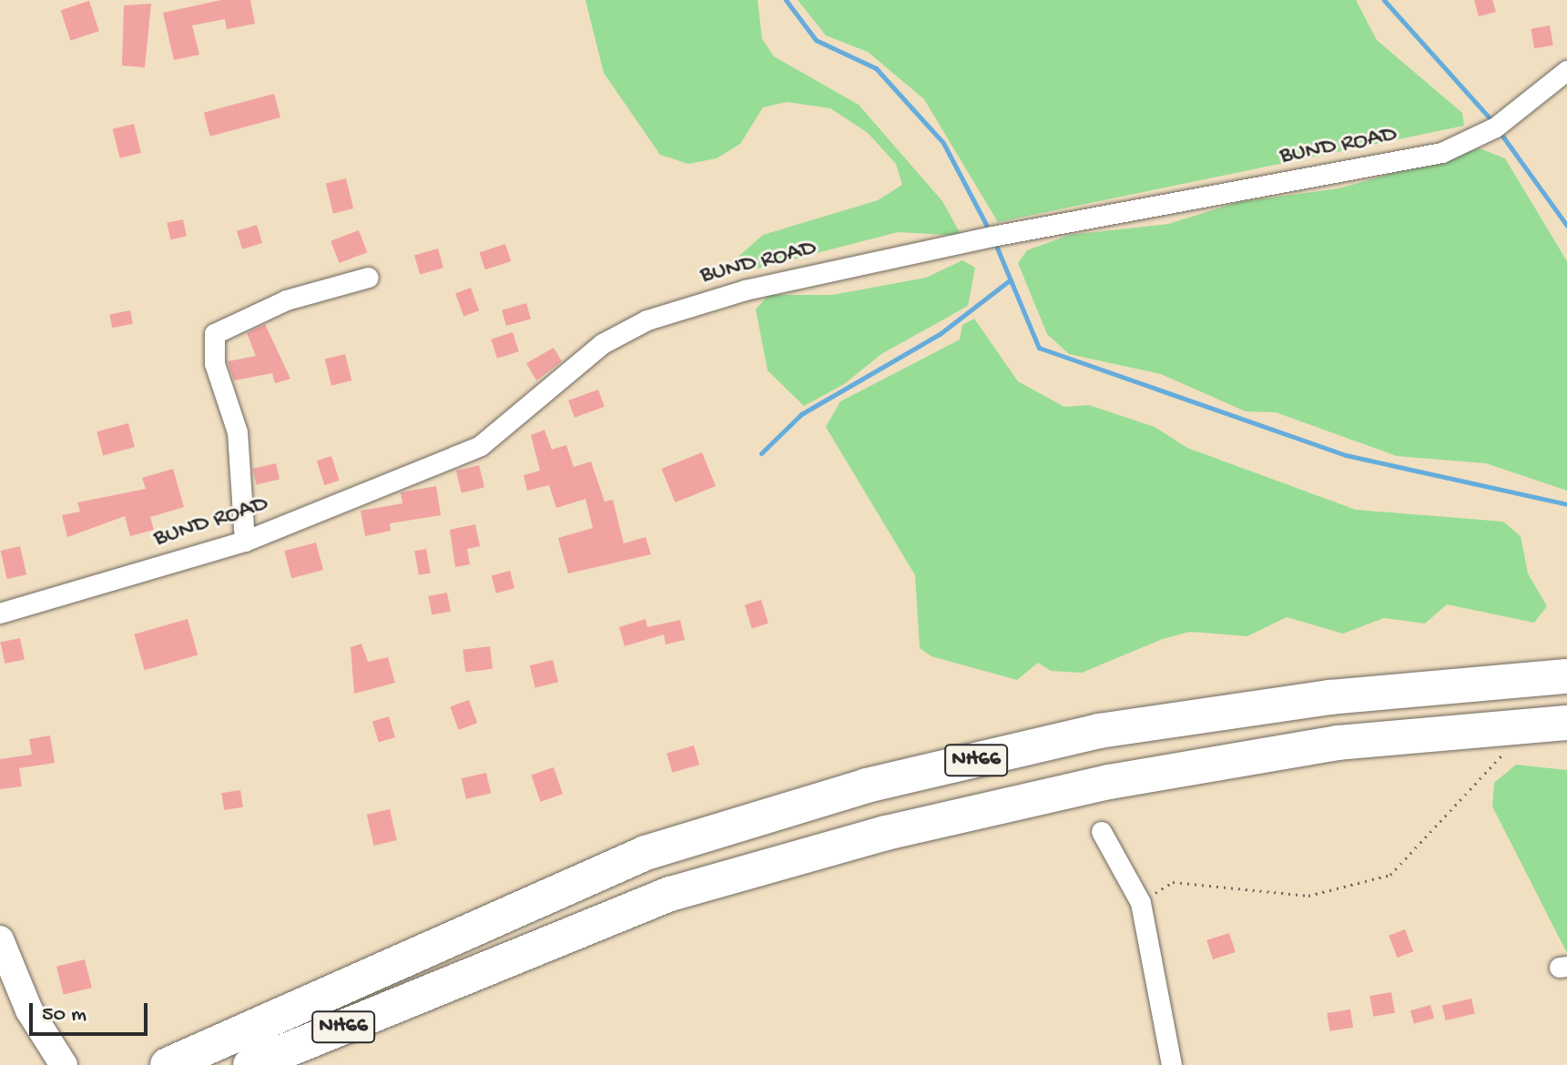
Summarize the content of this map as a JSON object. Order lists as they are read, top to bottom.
{
  "streets": {
    "highway": ["NH66"],
    "street": ["BUND ROAD"]
  },
  "scale_bar": "50 m"
}
